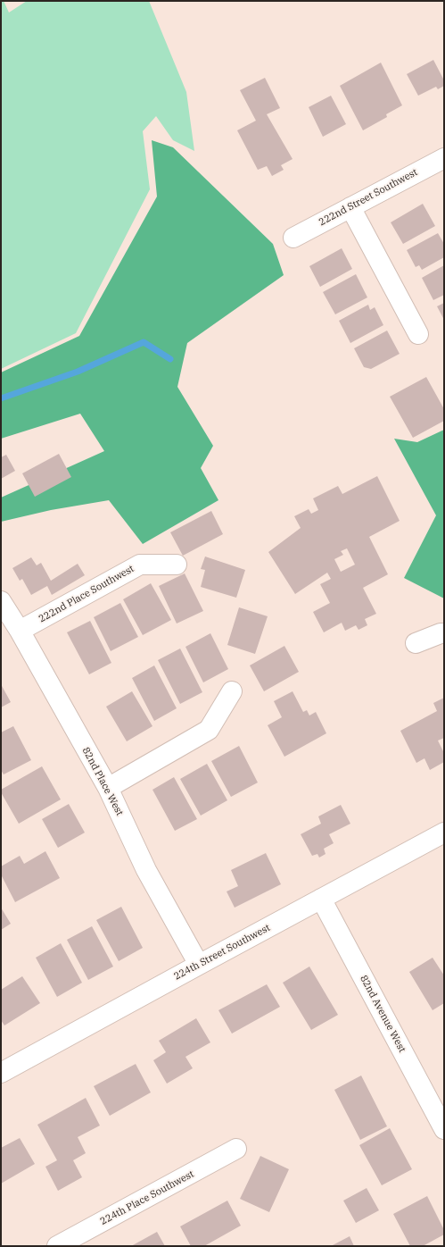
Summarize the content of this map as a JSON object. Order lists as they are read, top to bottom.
{
  "streets": {
    "street": [
      "222nd Street Southwest",
      "222nd Place Southwest",
      "82nd Place West",
      "224th Street Southwest",
      "82nd Avenue West",
      "224th Place Southwest"
    ]
  },
  "crossings": [
    ["222nd Place Southwest", "82nd Place West"],
    ["82nd Place West", "224th Street Southwest"],
    ["224th Street Southwest", "82nd Avenue West"]
  ]
}
